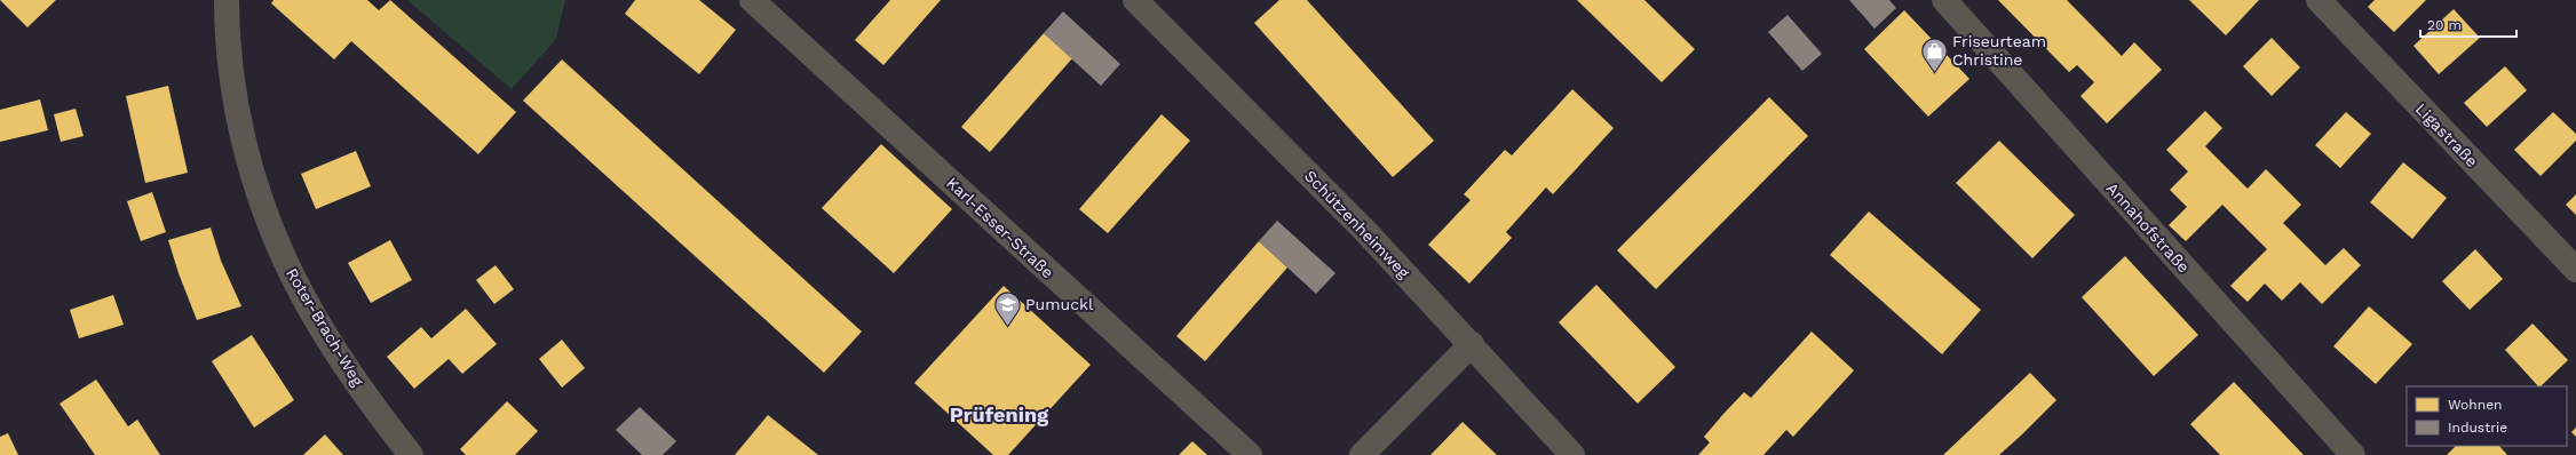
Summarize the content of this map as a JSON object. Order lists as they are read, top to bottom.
{
  "streets": {
    "street": [
      "Ligastraße",
      "Schützenheimweg",
      "Karl-Esser-Straße",
      "Annahofstraße",
      "Roter-Brach-Weg"
    ]
  },
  "districts": ["Prüfening"],
  "places": {
    "shop": ["Friseurteam Christine"],
    "school or university": ["Pumuckl"]
  },
  "legend": ["Wohnen", "Industrie"],
  "scale_bar": "20 m"
}
